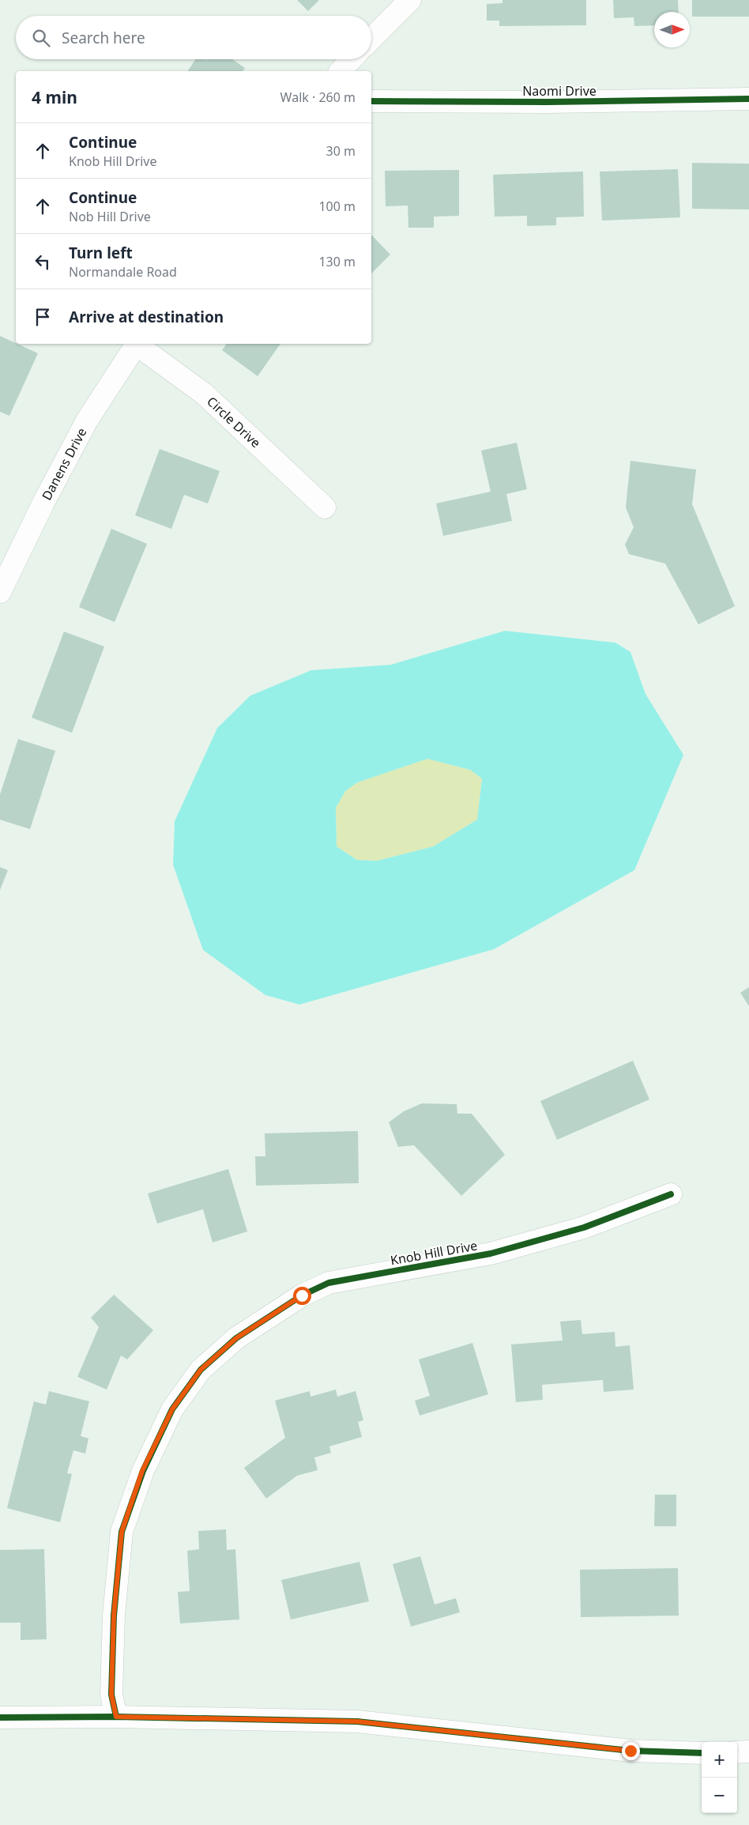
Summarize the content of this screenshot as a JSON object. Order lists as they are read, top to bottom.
{
  "streets": {
    "street": [
      "Naomi Drive",
      "Circle Drive",
      "Danens Drive",
      "Knob Hill Drive"
    ]
  },
  "north": "right",
  "page": {
    "search": "Search here",
    "heading": ["4 min", "Walk · 260 m"],
    "list": [
      ["Continue", "Knob Hill Drive", "30 m"],
      ["Continue", "Nob Hill Drive", "100 m"],
      ["Turn left", "Normandale Road", "130 m"],
      "Arrive at destination"
    ],
    "map_buttons": ["+", "−"]
  }
}
